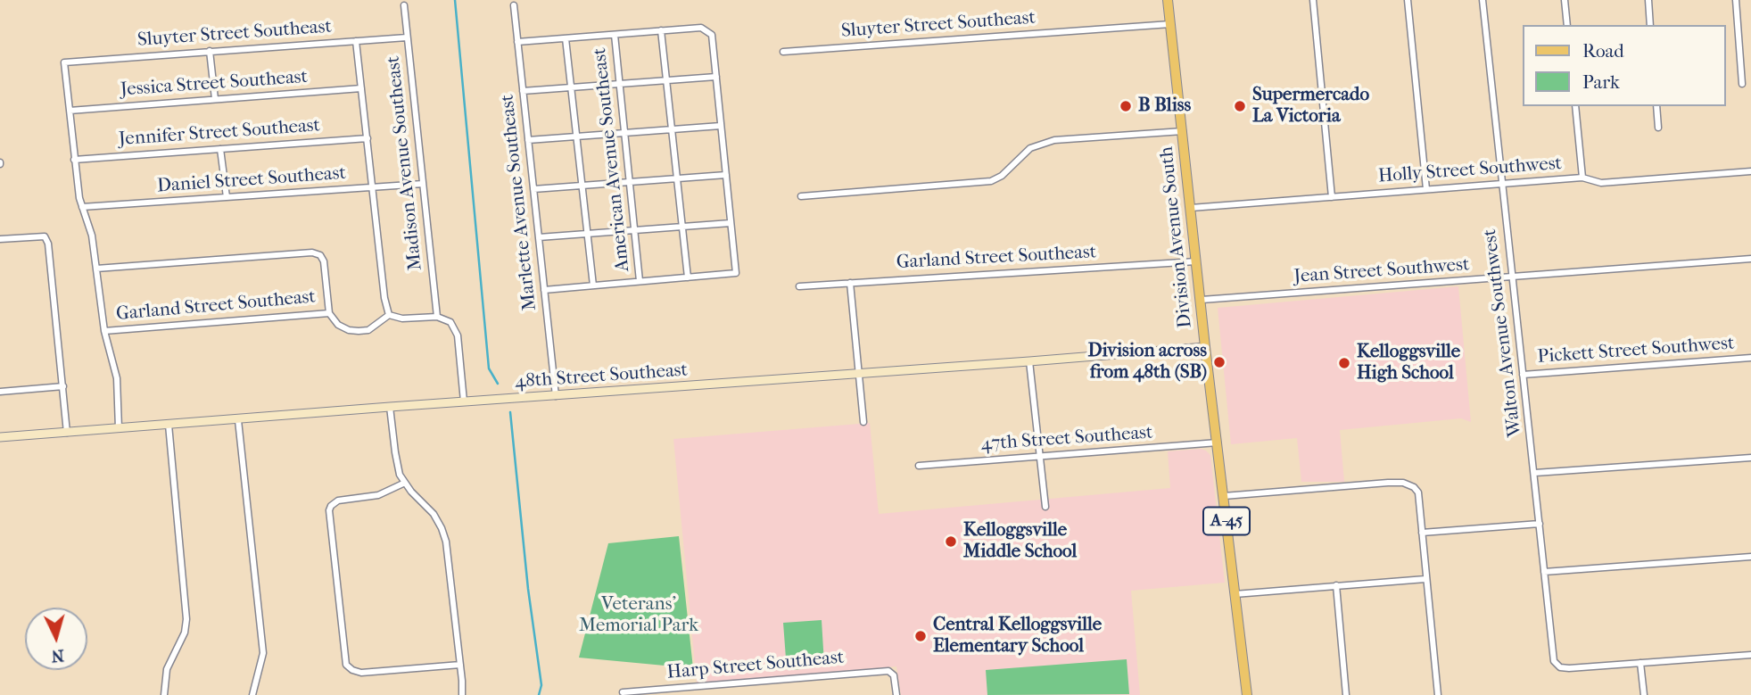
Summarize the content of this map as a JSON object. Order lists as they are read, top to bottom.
{
  "streets": {
    "main road": ["Division Avenue South", "A-45"],
    "street": [
      "Sluyter Street Southeast",
      "Jessica Street Southeast",
      "Jennifer Street Southeast",
      "American Avenue Southeast",
      "Madison Avenue Southeast",
      "Holly Street Southwest",
      "Daniel Street Southeast",
      "Marlette Avenue Southeast",
      "Garland Street Southeast",
      "Jean Street Southwest",
      "Walton Avenue Southwest",
      "Pickett Street Southwest",
      "48th Street Southeast",
      "47th Street Southeast",
      "Harp Street Southeast"
    ]
  },
  "crossings": [
    ["Sluyter Street Southeast", "Jessica Street Southeast"],
    ["Sluyter Street Southeast", "Madison Avenue Southeast"],
    ["Sluyter Street Southeast", "Division Avenue South"],
    ["Madison Avenue Southeast", "Daniel Street Southeast"],
    ["Holly Street Southwest", "Division Avenue South"],
    ["Holly Street Southwest", "Walton Avenue Southwest"],
    ["Marlette Avenue Southeast", "48th Street Southeast"],
    ["Division Avenue South", "Garland Street Southeast"],
    ["Division Avenue South", "Jean Street Southwest"],
    ["Division Avenue South", "48th Street Southeast"],
    ["Division Avenue South", "47th Street Southeast"],
    ["Jean Street Southwest", "Walton Avenue Southwest"],
    ["Walton Avenue Southwest", "Pickett Street Southwest"]
  ],
  "parks": ["Veterans' Memorial Park"],
  "places": [
    "B Bliss",
    "Supermercado La Victoria",
    "Division across from 48th (SB)",
    "Kelloggsville High School",
    "Kelloggsville Middle School",
    "Central Kelloggsville Elementary School"
  ],
  "legend": ["Road", "Park"],
  "north": "bottom"
}
